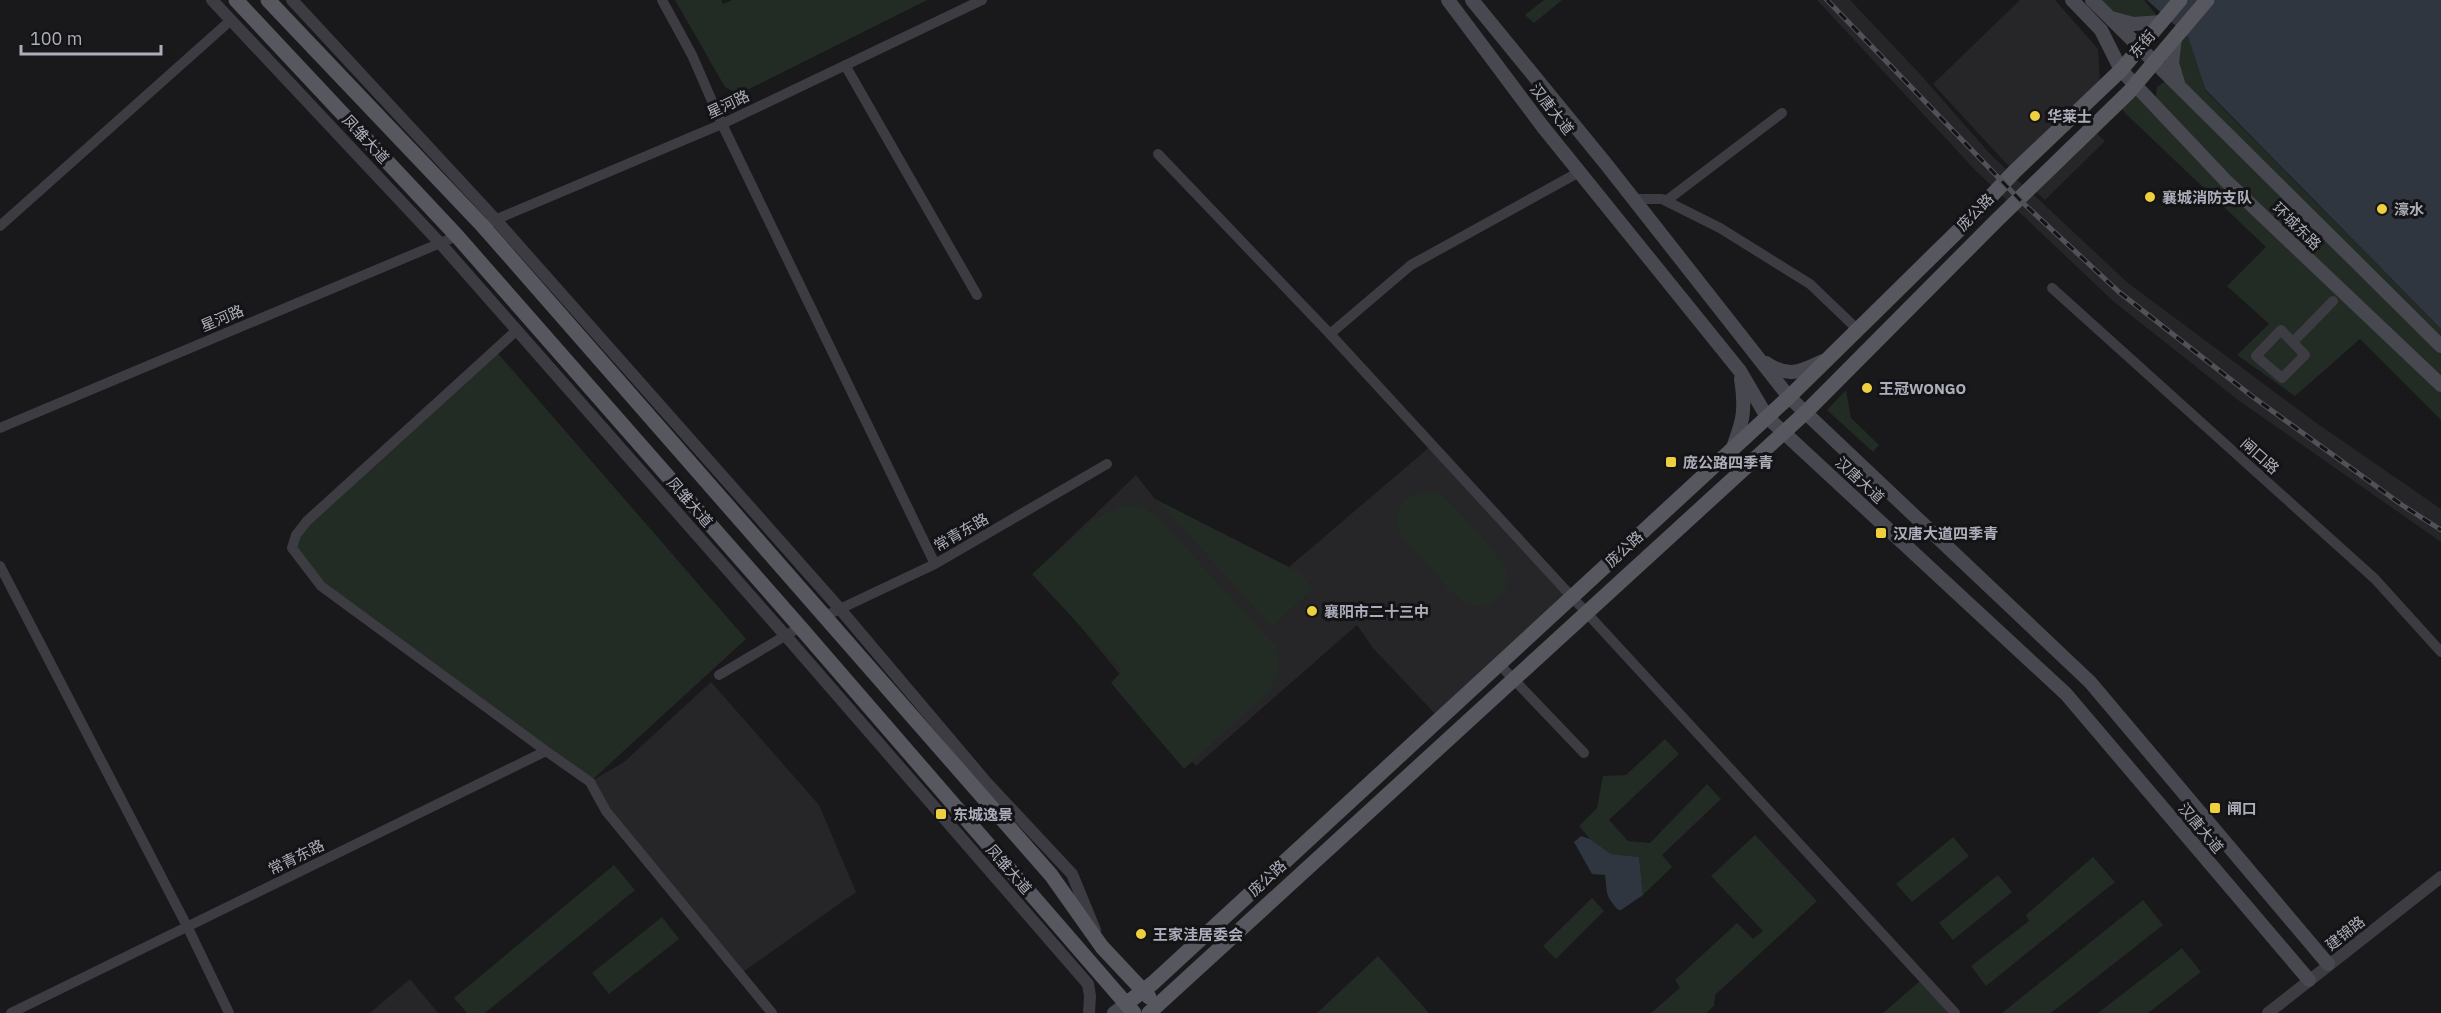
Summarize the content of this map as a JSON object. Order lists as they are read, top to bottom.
{
  "streets": {
    "main road": [
      "东街",
      "汉唐大道",
      "凤雏大道",
      "庞公路",
      "环城东路"
    ],
    "street": [
      "星河路",
      "闸口路",
      "常青东路",
      "建锦路"
    ]
  },
  "crossings": [
    ["东街", "庞公路"],
    ["东街", "环城东路"],
    ["星河路", "凤雏大道"],
    ["汉唐大道", "庞公路"],
    ["汉唐大道", "建锦路"],
    ["凤雏大道", "庞公路"],
    ["凤雏大道", "常青东路"],
    ["庞公路", "环城东路"]
  ],
  "places": {
    "other": [
      "华莱士",
      "襄城消防支队",
      "濠水",
      "王冠WONGO",
      "襄阳市二十三中",
      "王家洼居委会"
    ],
    "transit": [
      "庞公路四季青",
      "汉唐大道四季青",
      "闸口",
      "东城逸景"
    ]
  },
  "scale_bar": "100 m"
}
